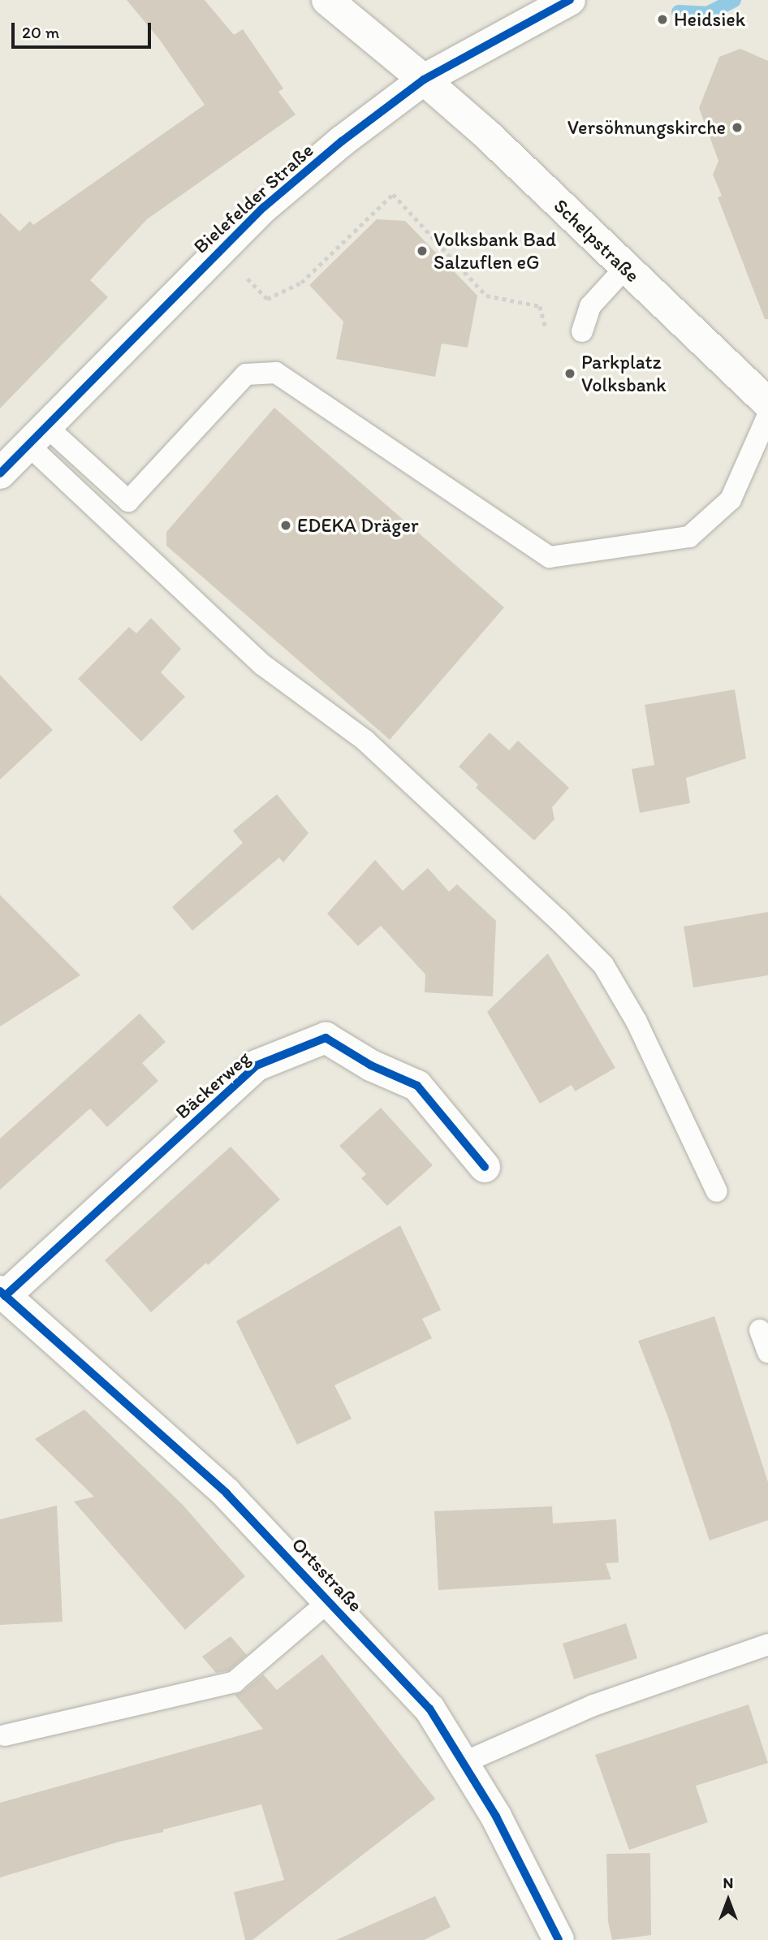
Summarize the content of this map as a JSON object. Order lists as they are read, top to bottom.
{
  "streets": {
    "street": [
      "Bielefelder Straße",
      "Schelpstraße",
      "Bäckerweg",
      "Ortsstraße"
    ]
  },
  "crossings": [
    ["Bielefelder Straße", "Schelpstraße"],
    ["Bäckerweg", "Ortsstraße"]
  ],
  "places": [
    "Heidsiek",
    "Versöhnungskirche",
    "Volksbank Bad Salzuflen eG",
    "Parkplatz Volksbank",
    "EDEKA Dräger"
  ],
  "scale_bar": "20 m",
  "north": "top"
}
